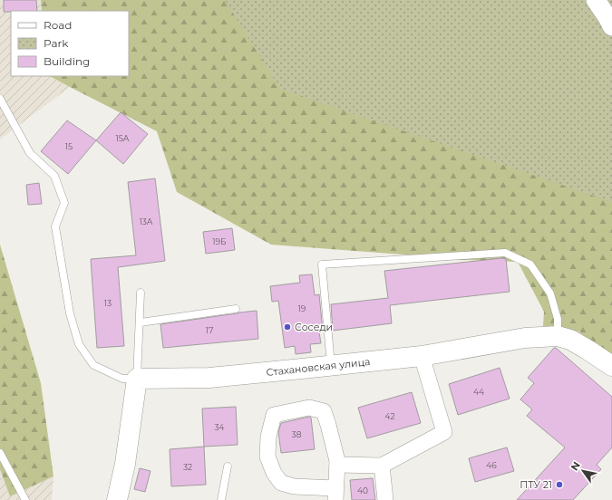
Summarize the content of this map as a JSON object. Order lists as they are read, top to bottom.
{
  "streets": {
    "main road": ["Стахановская улица"]
  },
  "places": ["Соседи", "ПТУ 21"],
  "house_numbers": [
    "15А",
    "15",
    "13А",
    "19Б",
    "13",
    "19",
    "17",
    "44",
    "42",
    "34",
    "38",
    "46",
    "32",
    "40"
  ],
  "legend": ["Road", "Park", "Building"],
  "north": "top left"
}
